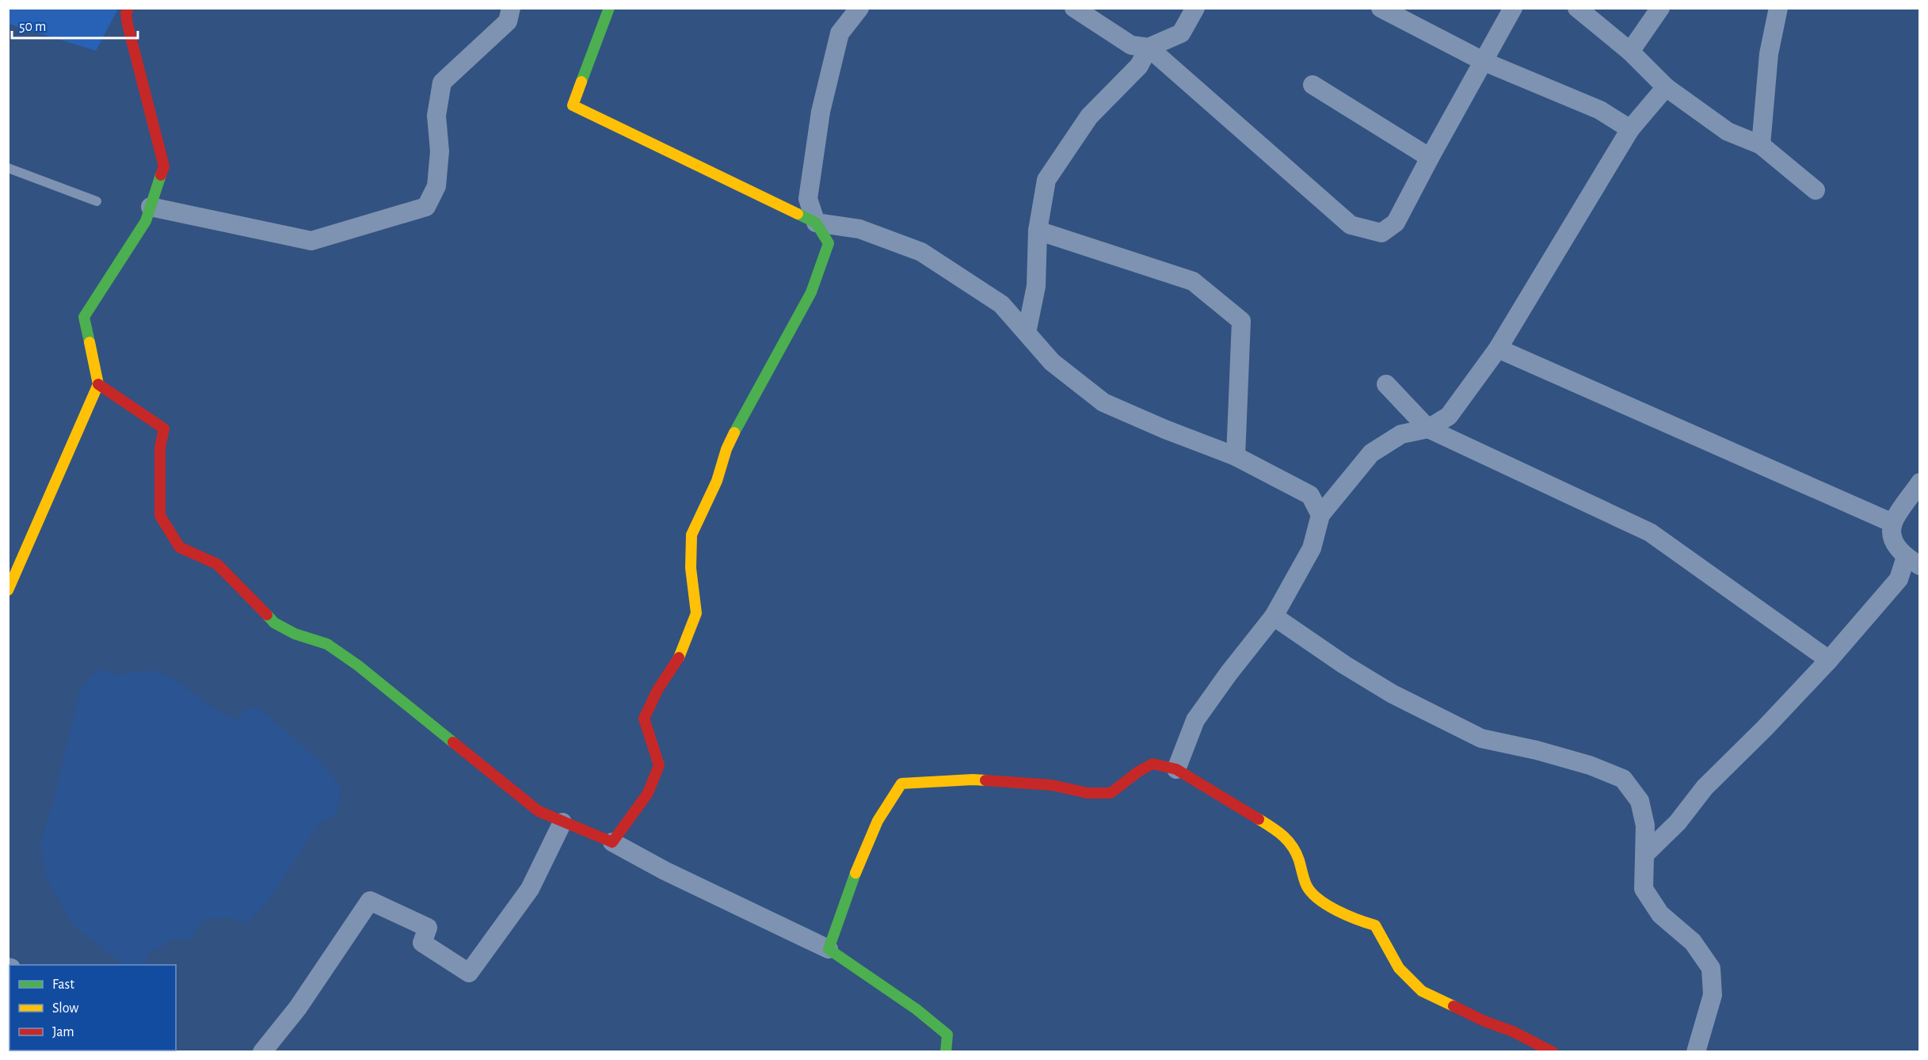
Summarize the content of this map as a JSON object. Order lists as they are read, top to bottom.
{
  "legend": ["Fast", "Slow", "Jam"],
  "scale_bar": "50 m"
}
